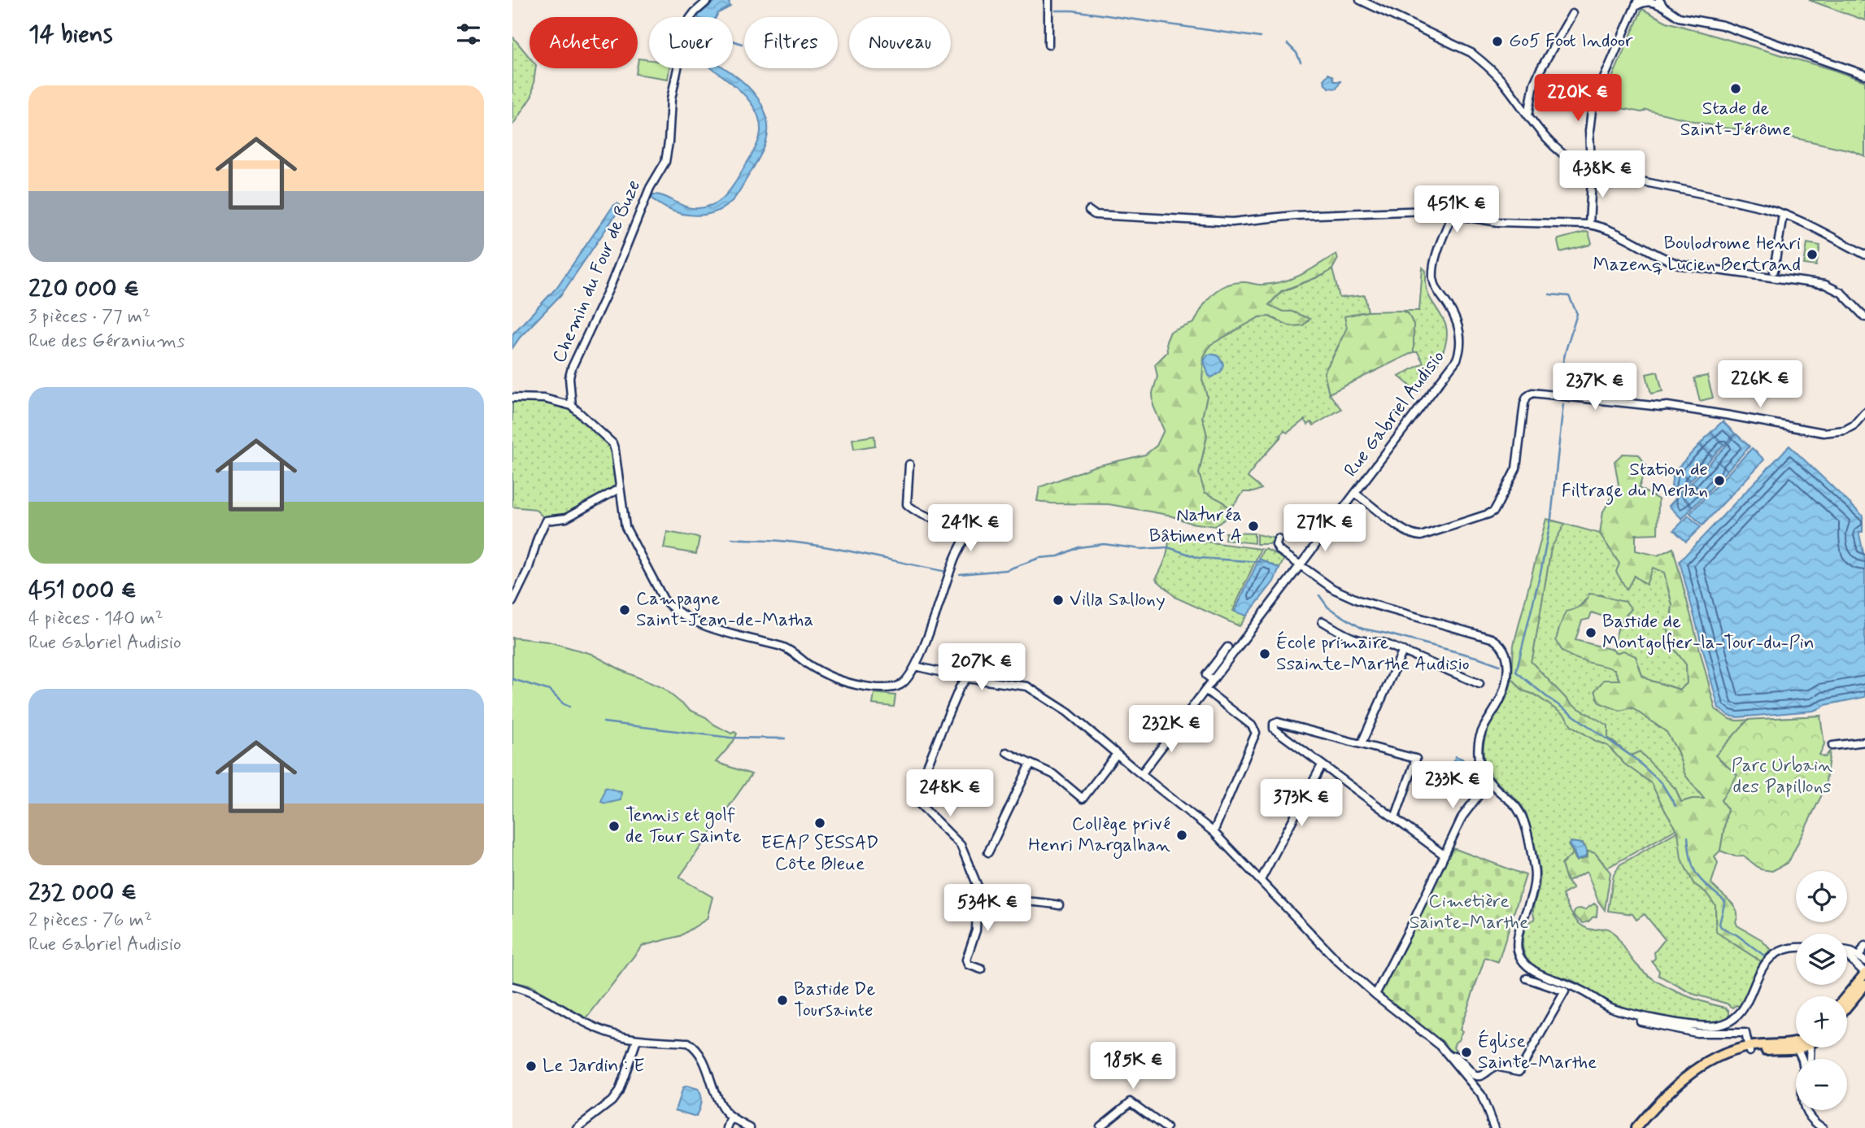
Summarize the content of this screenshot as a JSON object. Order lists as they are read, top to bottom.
{
  "streets": {
    "street": ["Chemin du Four de Buze", "Rue Gabriel Audisio"]
  },
  "parks": ["Parc Urbain des Papillons", "Cimetière Sainte-Marthe"],
  "places": [
    "Go5 Foot Indoor",
    "Stade de Saint-Jérôme",
    "Boulodrome Henri Mazenq Lucien Bertrand",
    "Station de Filtrage du Merlan",
    "Naturéa Bâtiment A",
    "Villa Sallony",
    "Campagne Saint-Jean-de-Matha",
    "Bastide de Montgolfier-la-Tour-du-Pin",
    "École primaire Ssainte-Marthe Audisio",
    "EEAP SESSAD Côte Bleue",
    "Tennis et golf de Tour Sainte",
    "Collège privé Henri Margalhan",
    "Bastide De Toursainte",
    "Église Sainte-Marthe",
    "Le Jardin : E"
  ],
  "page": {
    "heading": "14 biens",
    "chip": [
      "Acheter",
      "Louer",
      "Filtres",
      "Nouveau"
    ],
    "list": [
      {
        "name": "220 000 €",
        "note": "3 pièces · 77 m² · Rue des Géraniums"
      },
      {
        "name": "451 000 €",
        "note": "4 pièces · 140 m² · Rue Gabriel Audisio"
      },
      {
        "name": "232 000 €",
        "note": "2 pièces · 76 m² · Rue Gabriel Audisio"
      }
    ],
    "price": [
      "220K €",
      "438K €",
      "451K €",
      "226K €",
      "237K €",
      "241K €",
      "271K €",
      "207K €",
      "232K €",
      "233K €",
      "248K €",
      "373K €",
      "534K €",
      "185K €"
    ],
    "map_buttons": ["+", "−"]
  }
}
